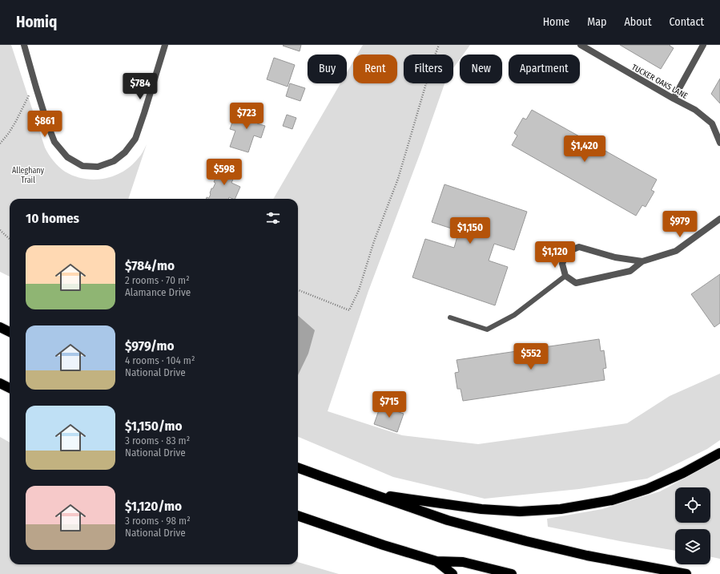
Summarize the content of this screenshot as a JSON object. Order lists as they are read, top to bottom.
{
  "streets": {
    "street": ["TUCKER OAKS LANE"]
  },
  "parks": ["Alleghany Trail"],
  "page": {
    "header": "Homiq",
    "nav": [
      "Home",
      "Map",
      "About",
      "Contact"
    ],
    "chip": [
      "Buy",
      "Rent",
      "Filters",
      "New",
      "Apartment"
    ],
    "price": [
      "$784",
      "$723",
      "$861",
      "$1,420",
      "$598",
      "$979",
      "$1,150",
      "$1,120",
      "$552",
      "$715"
    ],
    "heading": "10 homes",
    "list": [
      {
        "name": "$784/mo",
        "note": "2 rooms · 70 m² · Alamance Drive"
      },
      {
        "name": "$979/mo",
        "note": "4 rooms · 104 m² · National Drive"
      },
      {
        "name": "$1,150/mo",
        "note": "3 rooms · 83 m² · National Drive"
      },
      {
        "name": "$1,120/mo",
        "note": "3 rooms · 98 m² · National Drive"
      }
    ]
  }
}
